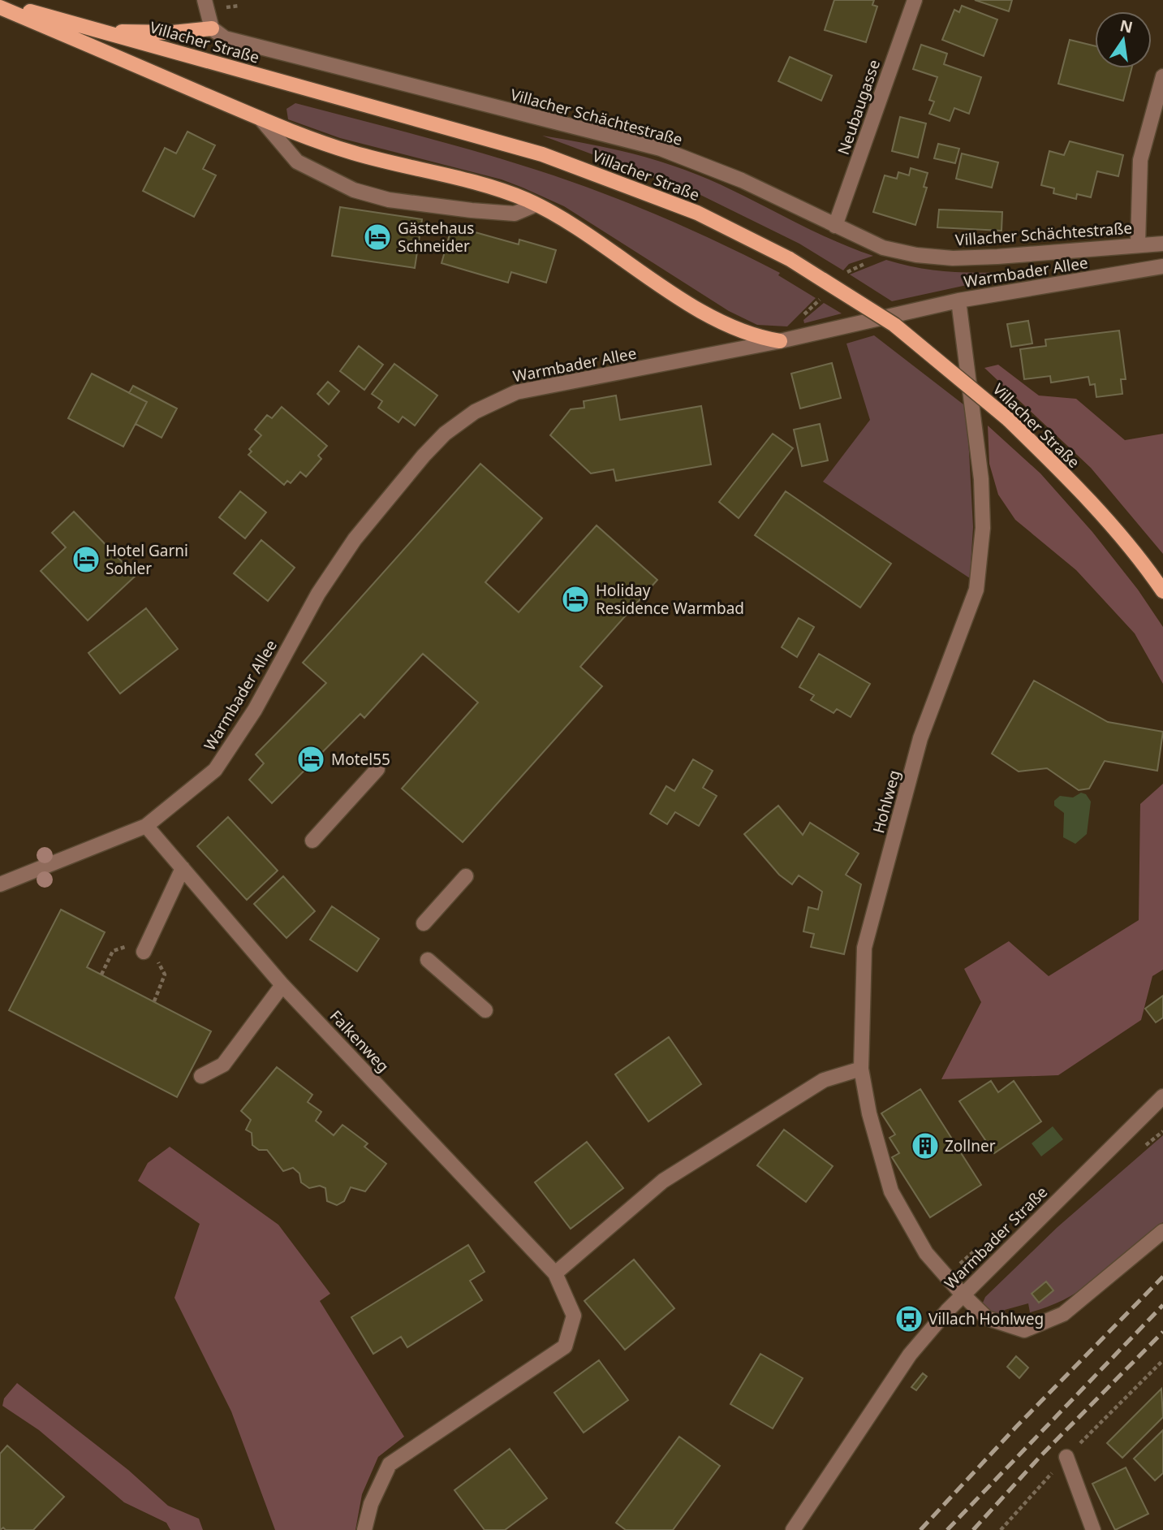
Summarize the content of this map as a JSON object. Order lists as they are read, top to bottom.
{
  "streets": {
    "main road": ["Villacher Straße"],
    "street": [
      "Neubaugasse",
      "Villacher Schächtestraße",
      "Warmbader Allee",
      "Hohlweg",
      "Falkenweg",
      "Warmbader Straße"
    ]
  },
  "crossings": [
    ["Neubaugasse", "Villacher Schächtestraße"],
    ["Warmbader Allee", "Hohlweg"],
    ["Warmbader Allee", "Falkenweg"],
    ["Hohlweg", "Warmbader Straße"]
  ],
  "places": {
    "hotel": [
      "Gästehaus Schneider",
      "Hotel Garni Sohler",
      "Holiday Residence Warmbad",
      "Motel55"
    ],
    "building": ["Zollner"],
    "bus stop": ["Villach Hohlweg"]
  },
  "north": "top"
}
